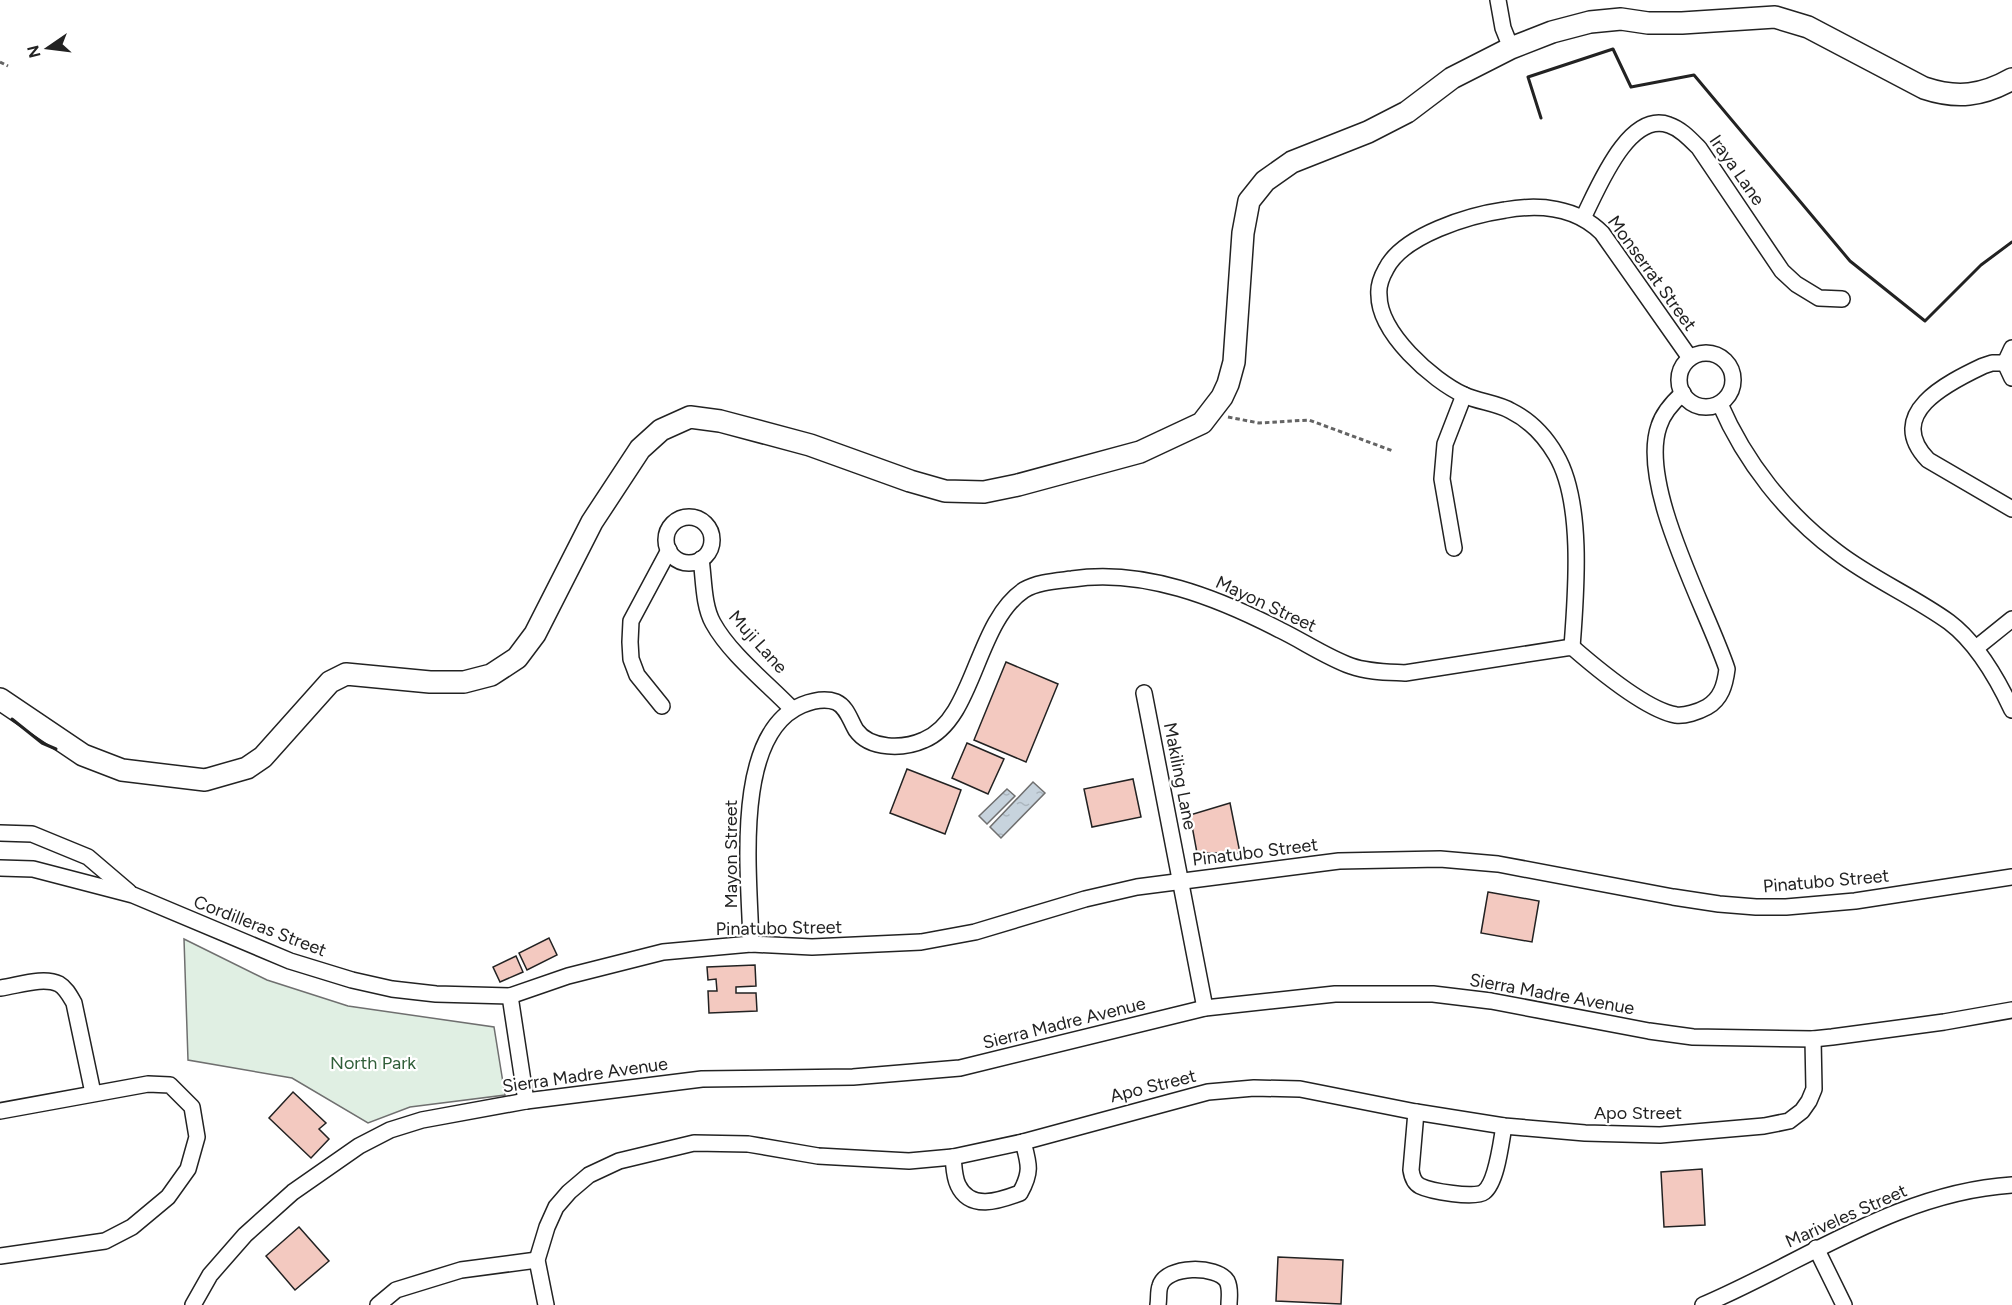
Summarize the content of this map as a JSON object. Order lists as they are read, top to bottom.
{
  "streets": {
    "street": [
      "Iraya Lane",
      "Monserrat Street",
      "Mayon Street",
      "Muji Lane",
      "Makiling Lane",
      "Pinatubo Street",
      "Cordilleras Street",
      "Sierra Madre Avenue",
      "Apo Street",
      "Mariveles Street"
    ]
  },
  "crossings": [
    ["Iraya Lane", "Monserrat Street"],
    ["Monserrat Street", "Mayon Street"],
    ["Mayon Street", "Muji Lane"],
    ["Mayon Street", "Pinatubo Street"],
    ["Makiling Lane", "Pinatubo Street"],
    ["Makiling Lane", "Sierra Madre Avenue"],
    ["Pinatubo Street", "Cordilleras Street"],
    ["Sierra Madre Avenue", "Apo Street"]
  ],
  "parks": ["North Park"],
  "north": "left"
}
